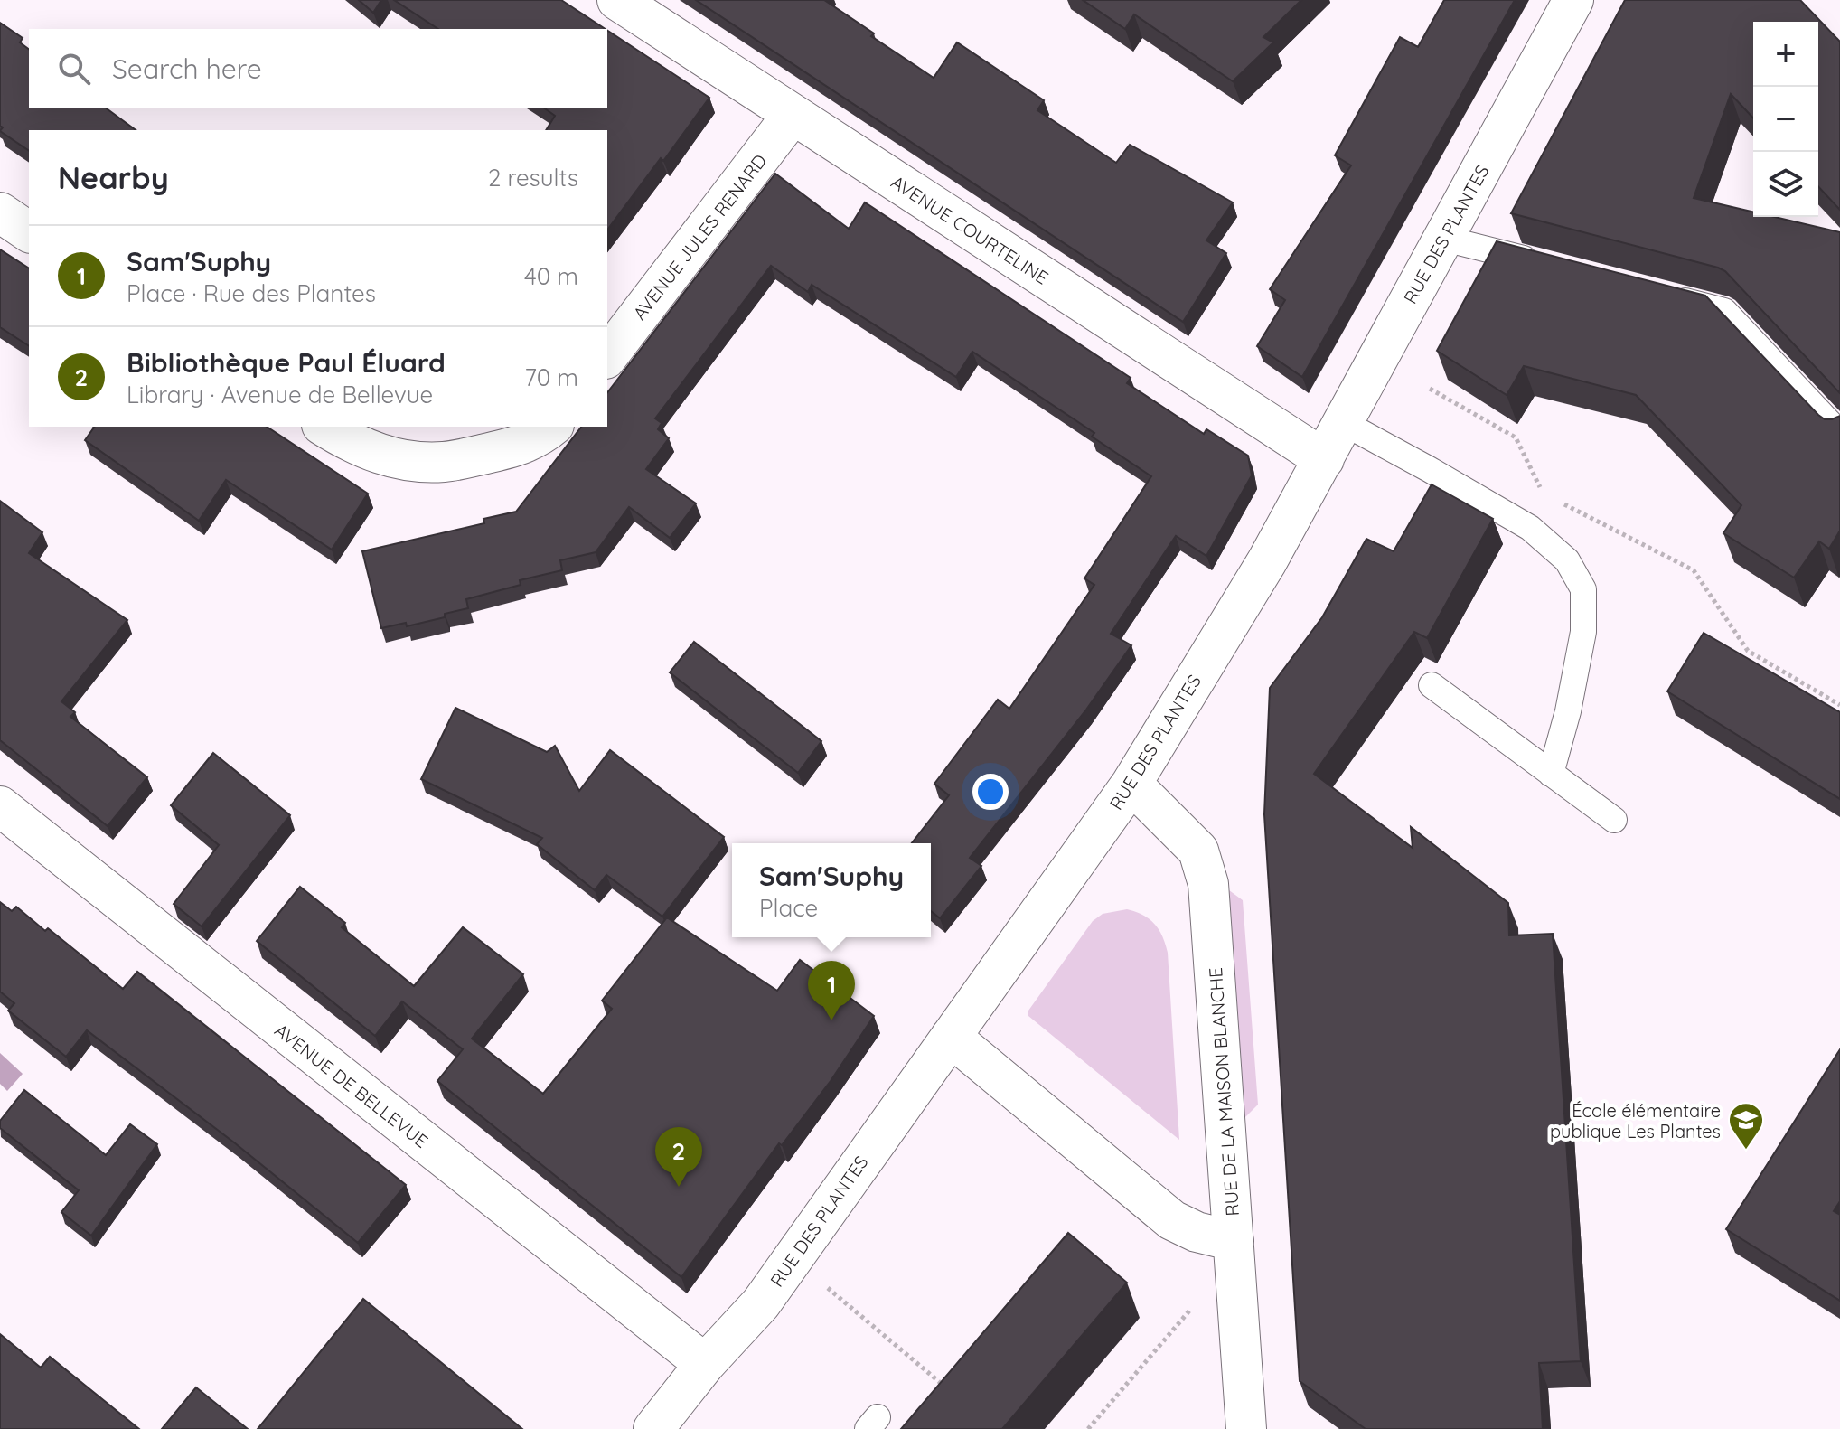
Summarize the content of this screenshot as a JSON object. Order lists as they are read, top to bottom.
{
  "streets": {
    "street": [
      "AVENUE COURTELINE",
      "RUE DES PLANTES",
      "AVENUE JULES RENARD",
      "AVENUE DE BELLEVUE",
      "RUE DE LA MAISON BLANCHE"
    ]
  },
  "crossings": [
    ["AVENUE COURTELINE", "RUE DES PLANTES"],
    ["AVENUE COURTELINE", "AVENUE JULES RENARD"],
    ["RUE DES PLANTES", "AVENUE DE BELLEVUE"],
    ["RUE DES PLANTES", "RUE DE LA MAISON BLANCHE"]
  ],
  "places": {
    "school or university": ["École élémentaire publique Les Plantes"]
  },
  "page": {
    "map_buttons": ["+", "−"],
    "search": "Search here",
    "heading": ["Nearby", "2 results"],
    "list": [
      {
        "mark": "1",
        "name": "Sam'Suphy",
        "note": "Place · Rue des Plantes",
        "value": "40 m"
      },
      {
        "mark": "2",
        "name": "Bibliothèque Paul Éluard",
        "note": "Library · Avenue de Bellevue",
        "value": "70 m"
      }
    ],
    "popup": ["Sam'Suphy", "Place"],
    "pins": ["1", "2"]
  }
}
